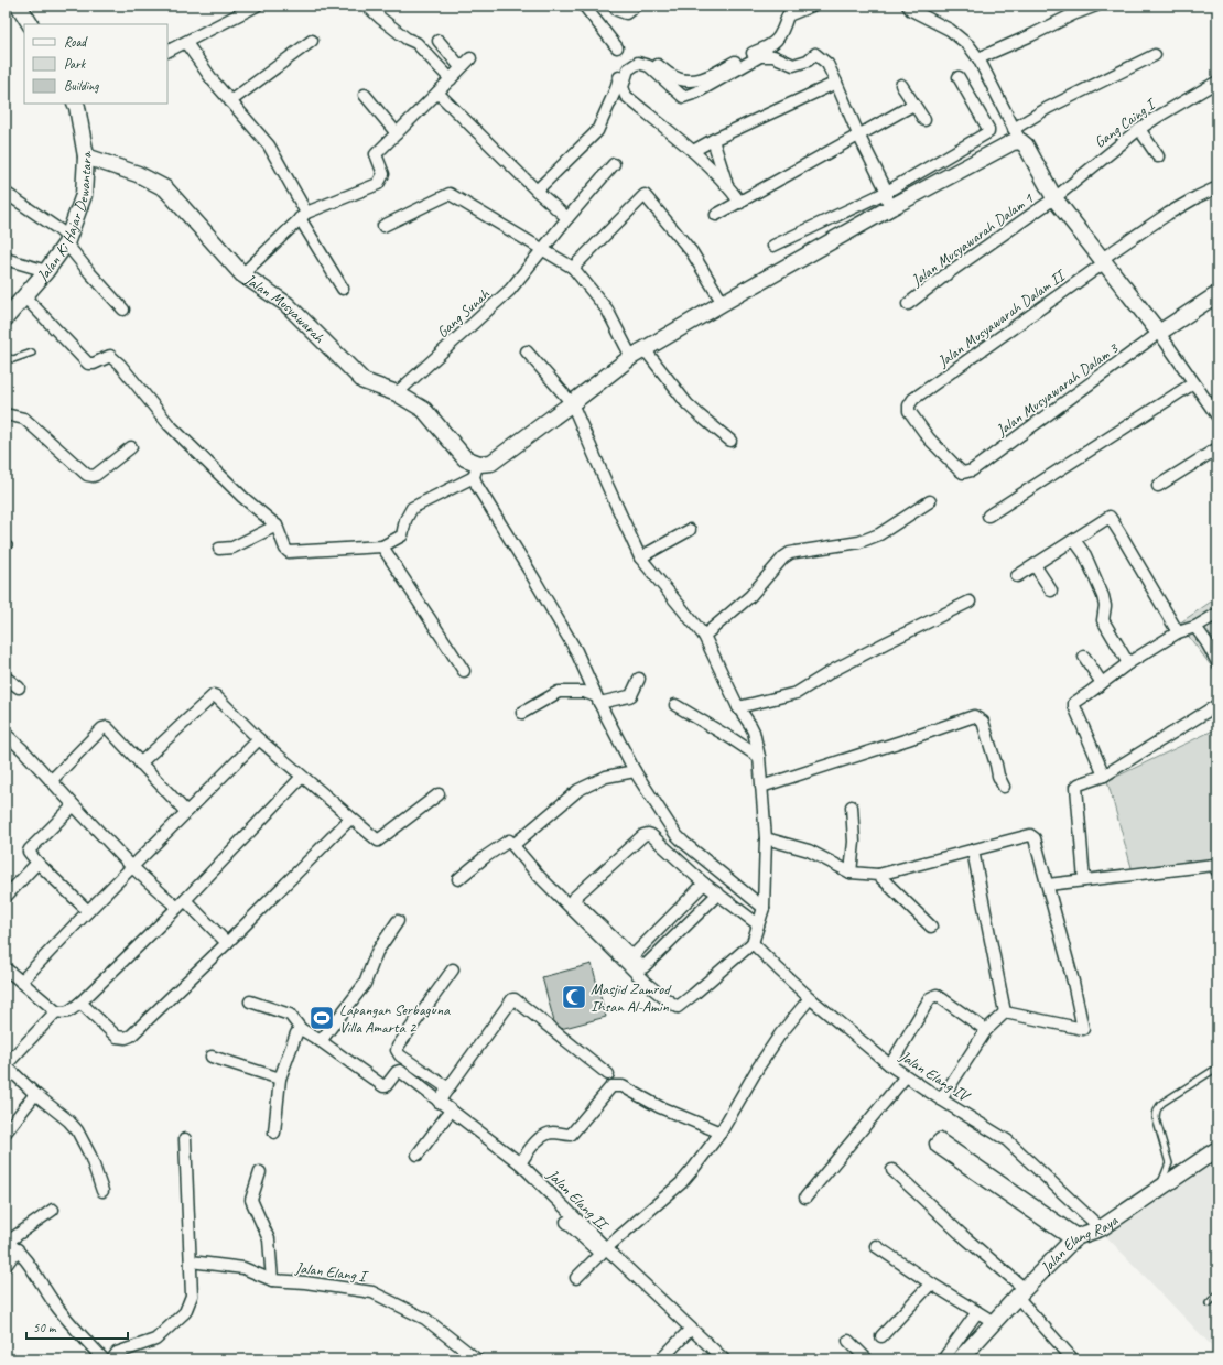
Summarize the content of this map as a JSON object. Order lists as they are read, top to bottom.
{
  "streets": {
    "street": [
      "Gang Caing I",
      "Jalan Ki Hajar Dewantara",
      "Jalan Musyawarah Dalam 1",
      "Jalan Musyawarah",
      "Gang Sunah",
      "Jalan Musyawarah Dalam II",
      "Jalan Musyawarah Dalam 3",
      "Jalan Elang IV",
      "Jalan Elang II",
      "Jalan Elang Raya",
      "Jalan Elang I"
    ]
  },
  "crossings": [
    ["Gang Caing I", "Jalan Musyawarah Dalam 1"],
    ["Jalan Ki Hajar Dewantara", "Jalan Musyawarah"],
    ["Jalan Musyawarah", "Gang Sunah"],
    ["Jalan Musyawarah Dalam II", "Jalan Musyawarah Dalam 3"],
    ["Jalan Elang IV", "Jalan Elang Raya"]
  ],
  "places": {
    "mosque": ["Masjid Zamrod Ihsan Al-Amin"],
    "sports": ["Lapangan Serbaguna Villa Amarta 2"]
  },
  "legend": ["Road", "Park", "Building"],
  "scale_bar": "50 m"
}
